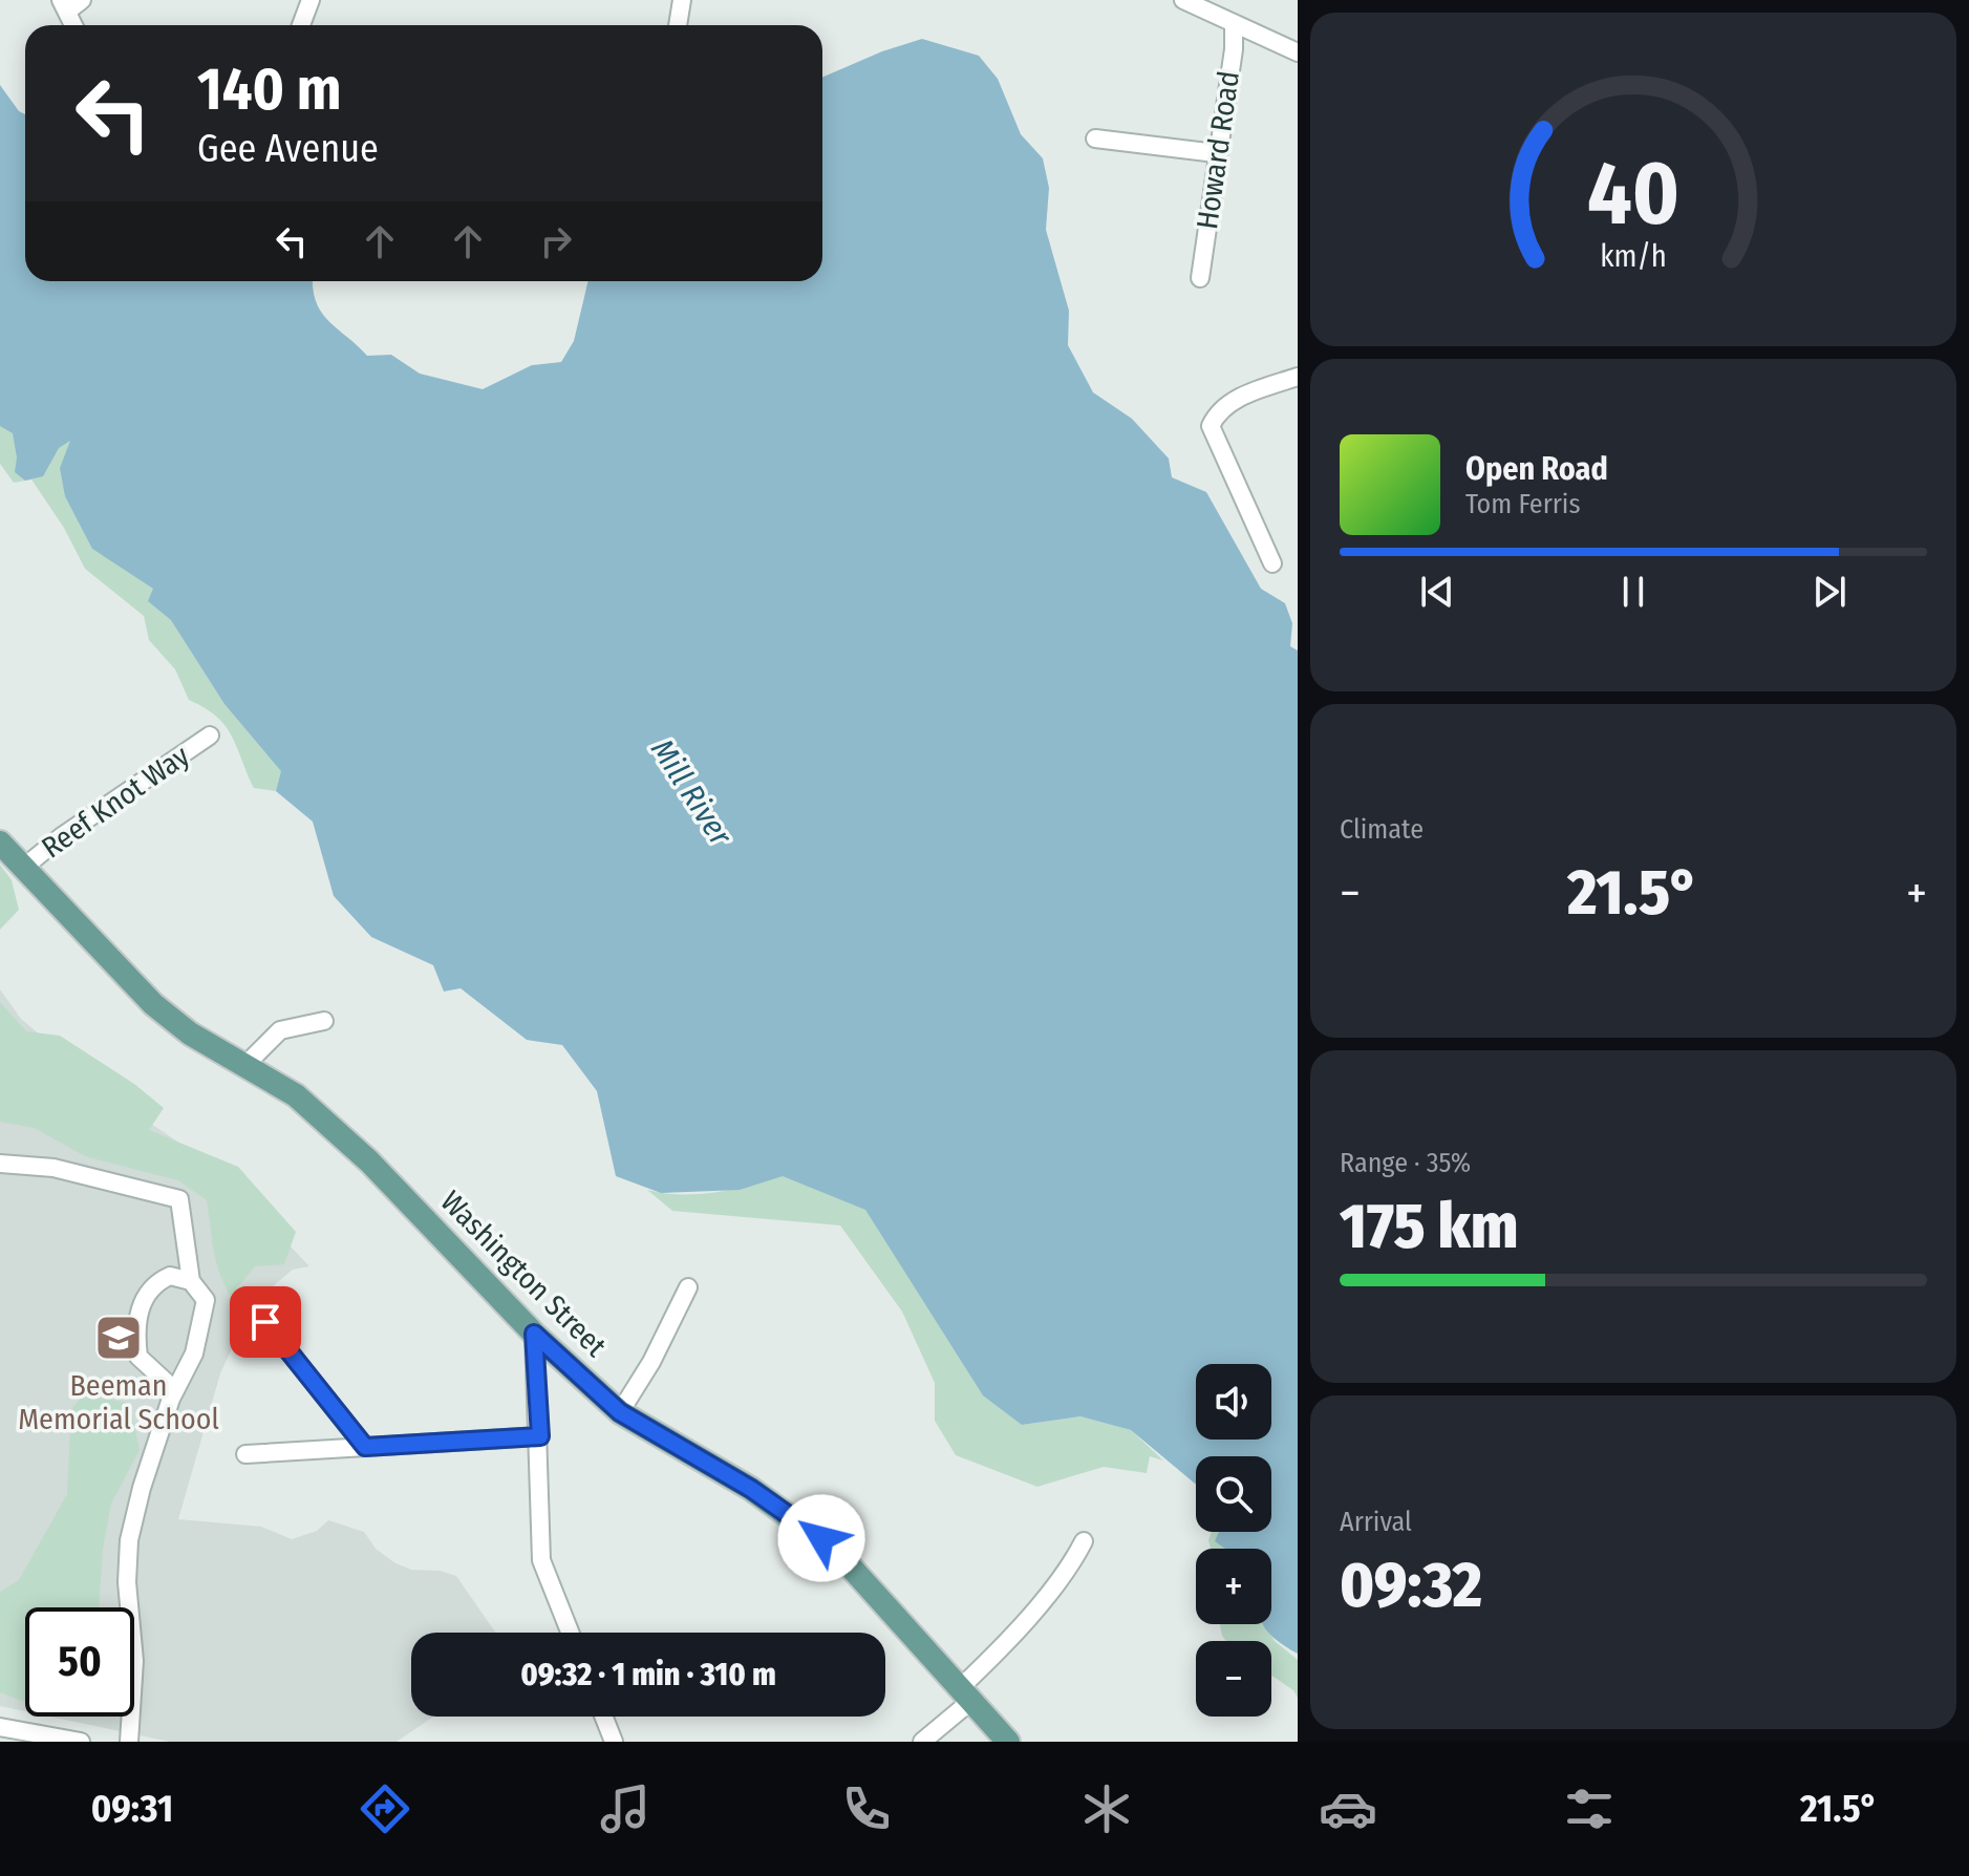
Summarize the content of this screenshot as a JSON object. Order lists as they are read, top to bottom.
{
  "streets": {
    "main road": ["Washington Street"],
    "street": ["Howard Road", "Reef Knot Way"]
  },
  "crossings": [
    ["Reef Knot Way", "Washington Street"]
  ],
  "water": ["Mill River"],
  "places": {
    "school or university": ["Beeman Memorial School"]
  },
  "page": {
    "turn": ["140 m", "Gee Avenue"],
    "song": ["Open Road", "Tom Ferris"],
    "tile": [
      "Climate",
      ["Range · 35%", "175 km"],
      ["Arrival", "09:32"]
    ],
    "heat": ["−", "21.5°", "+"],
    "map_buttons": ["+", "−"],
    "limit": "50",
    "trip": "09:32 · 1 min · 310 m",
    "tabs": ["09:31", "21.5°"],
    "gauge": ["40", "km/h"]
  }
}
